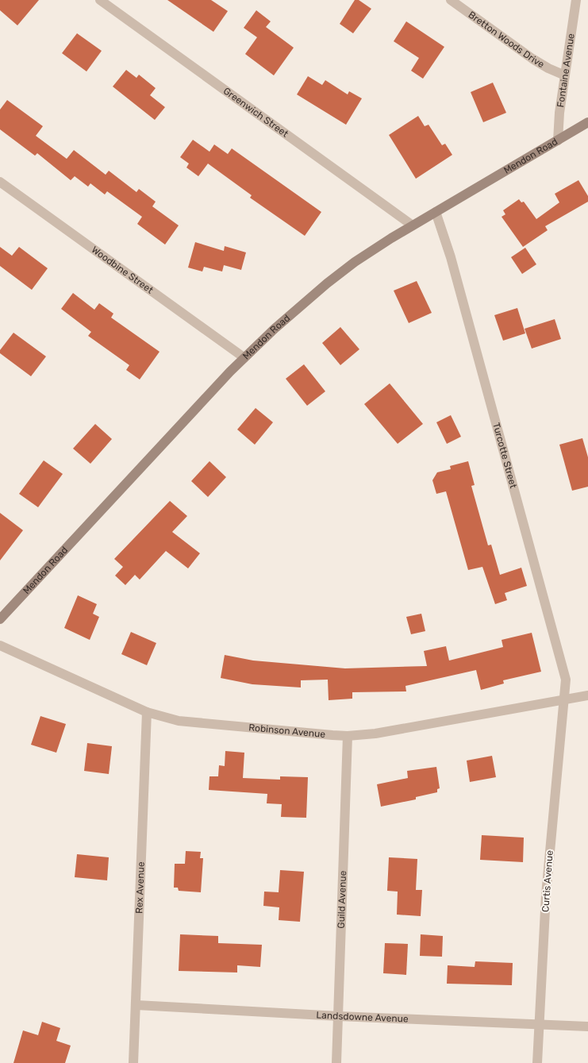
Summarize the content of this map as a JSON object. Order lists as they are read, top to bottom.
{
  "streets": {
    "street": [
      "Bretton Woods Drive",
      "Fontaine Avenue",
      "Greenwich Street",
      "Mendon Road",
      "Woodbine Street",
      "Turcotte Street",
      "Robinson Avenue",
      "Curtis Avenue",
      "Rex Avenue",
      "Guild Avenue",
      "Landsdowne Avenue"
    ]
  },
  "crossings": [
    ["Bretton Woods Drive", "Fontaine Avenue"],
    ["Fontaine Avenue", "Mendon Road"],
    ["Greenwich Street", "Mendon Road"],
    ["Mendon Road", "Woodbine Street"],
    ["Mendon Road", "Turcotte Street"],
    ["Turcotte Street", "Robinson Avenue"],
    ["Turcotte Street", "Curtis Avenue"],
    ["Robinson Avenue", "Curtis Avenue"],
    ["Robinson Avenue", "Rex Avenue"],
    ["Robinson Avenue", "Guild Avenue"],
    ["Curtis Avenue", "Landsdowne Avenue"],
    ["Rex Avenue", "Landsdowne Avenue"],
    ["Guild Avenue", "Landsdowne Avenue"]
  ]
}
